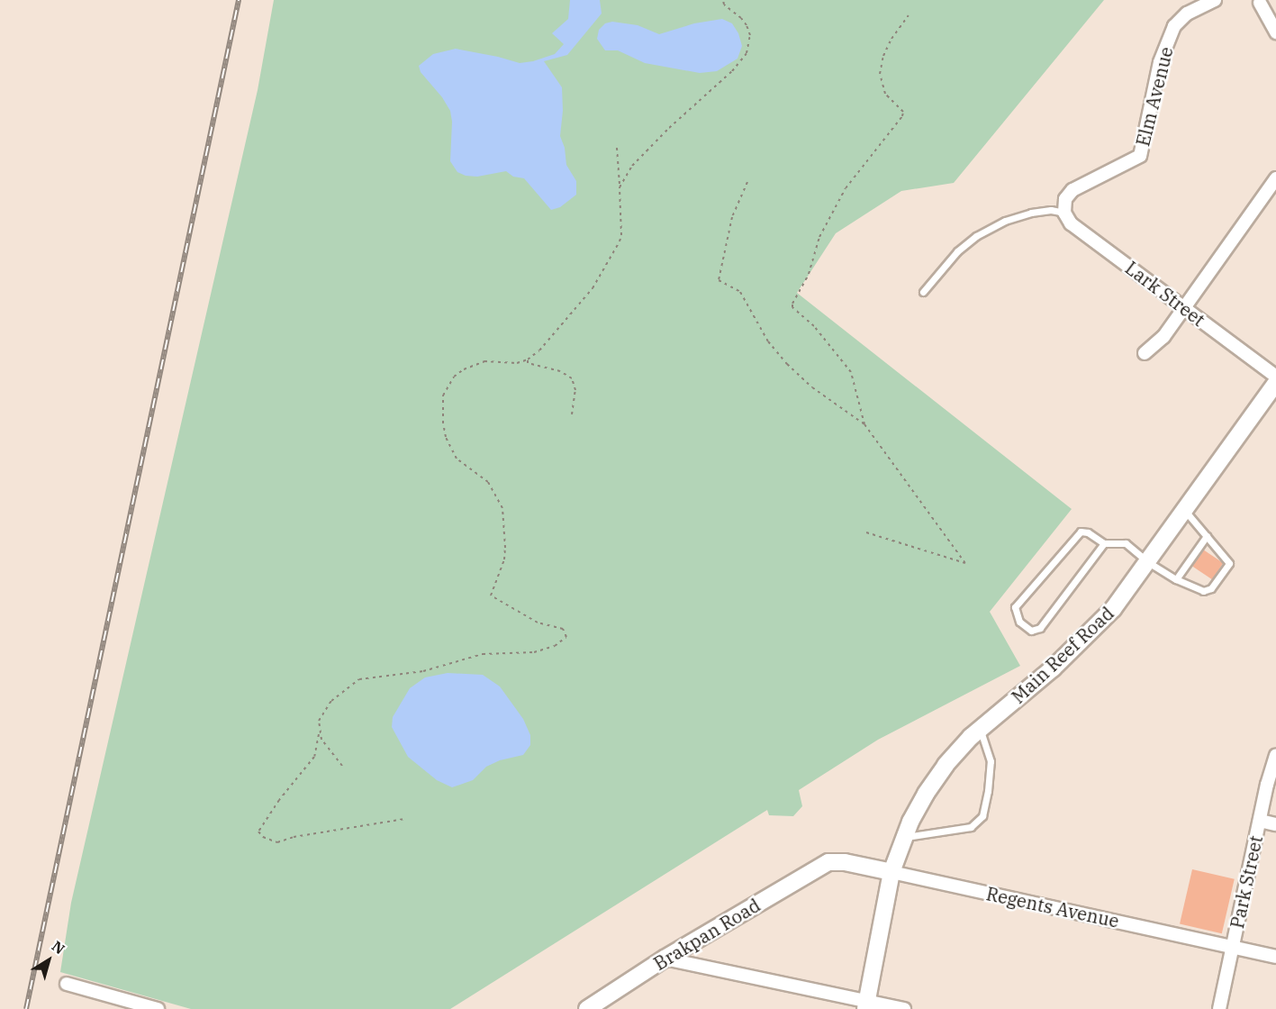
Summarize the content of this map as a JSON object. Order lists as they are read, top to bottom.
{
  "streets": {
    "main road": ["Main Reef Road", "Regents Avenue", "Brakpan Road"],
    "street": ["Elm Avenue", "Lark Street", "Park Street"]
  },
  "crossings": [
    ["Elm Avenue", "Lark Street"],
    ["Main Reef Road", "Regents Avenue"],
    ["Park Street", "Regents Avenue"],
    ["Regents Avenue", "Brakpan Road"]
  ],
  "north": "top right"
}
